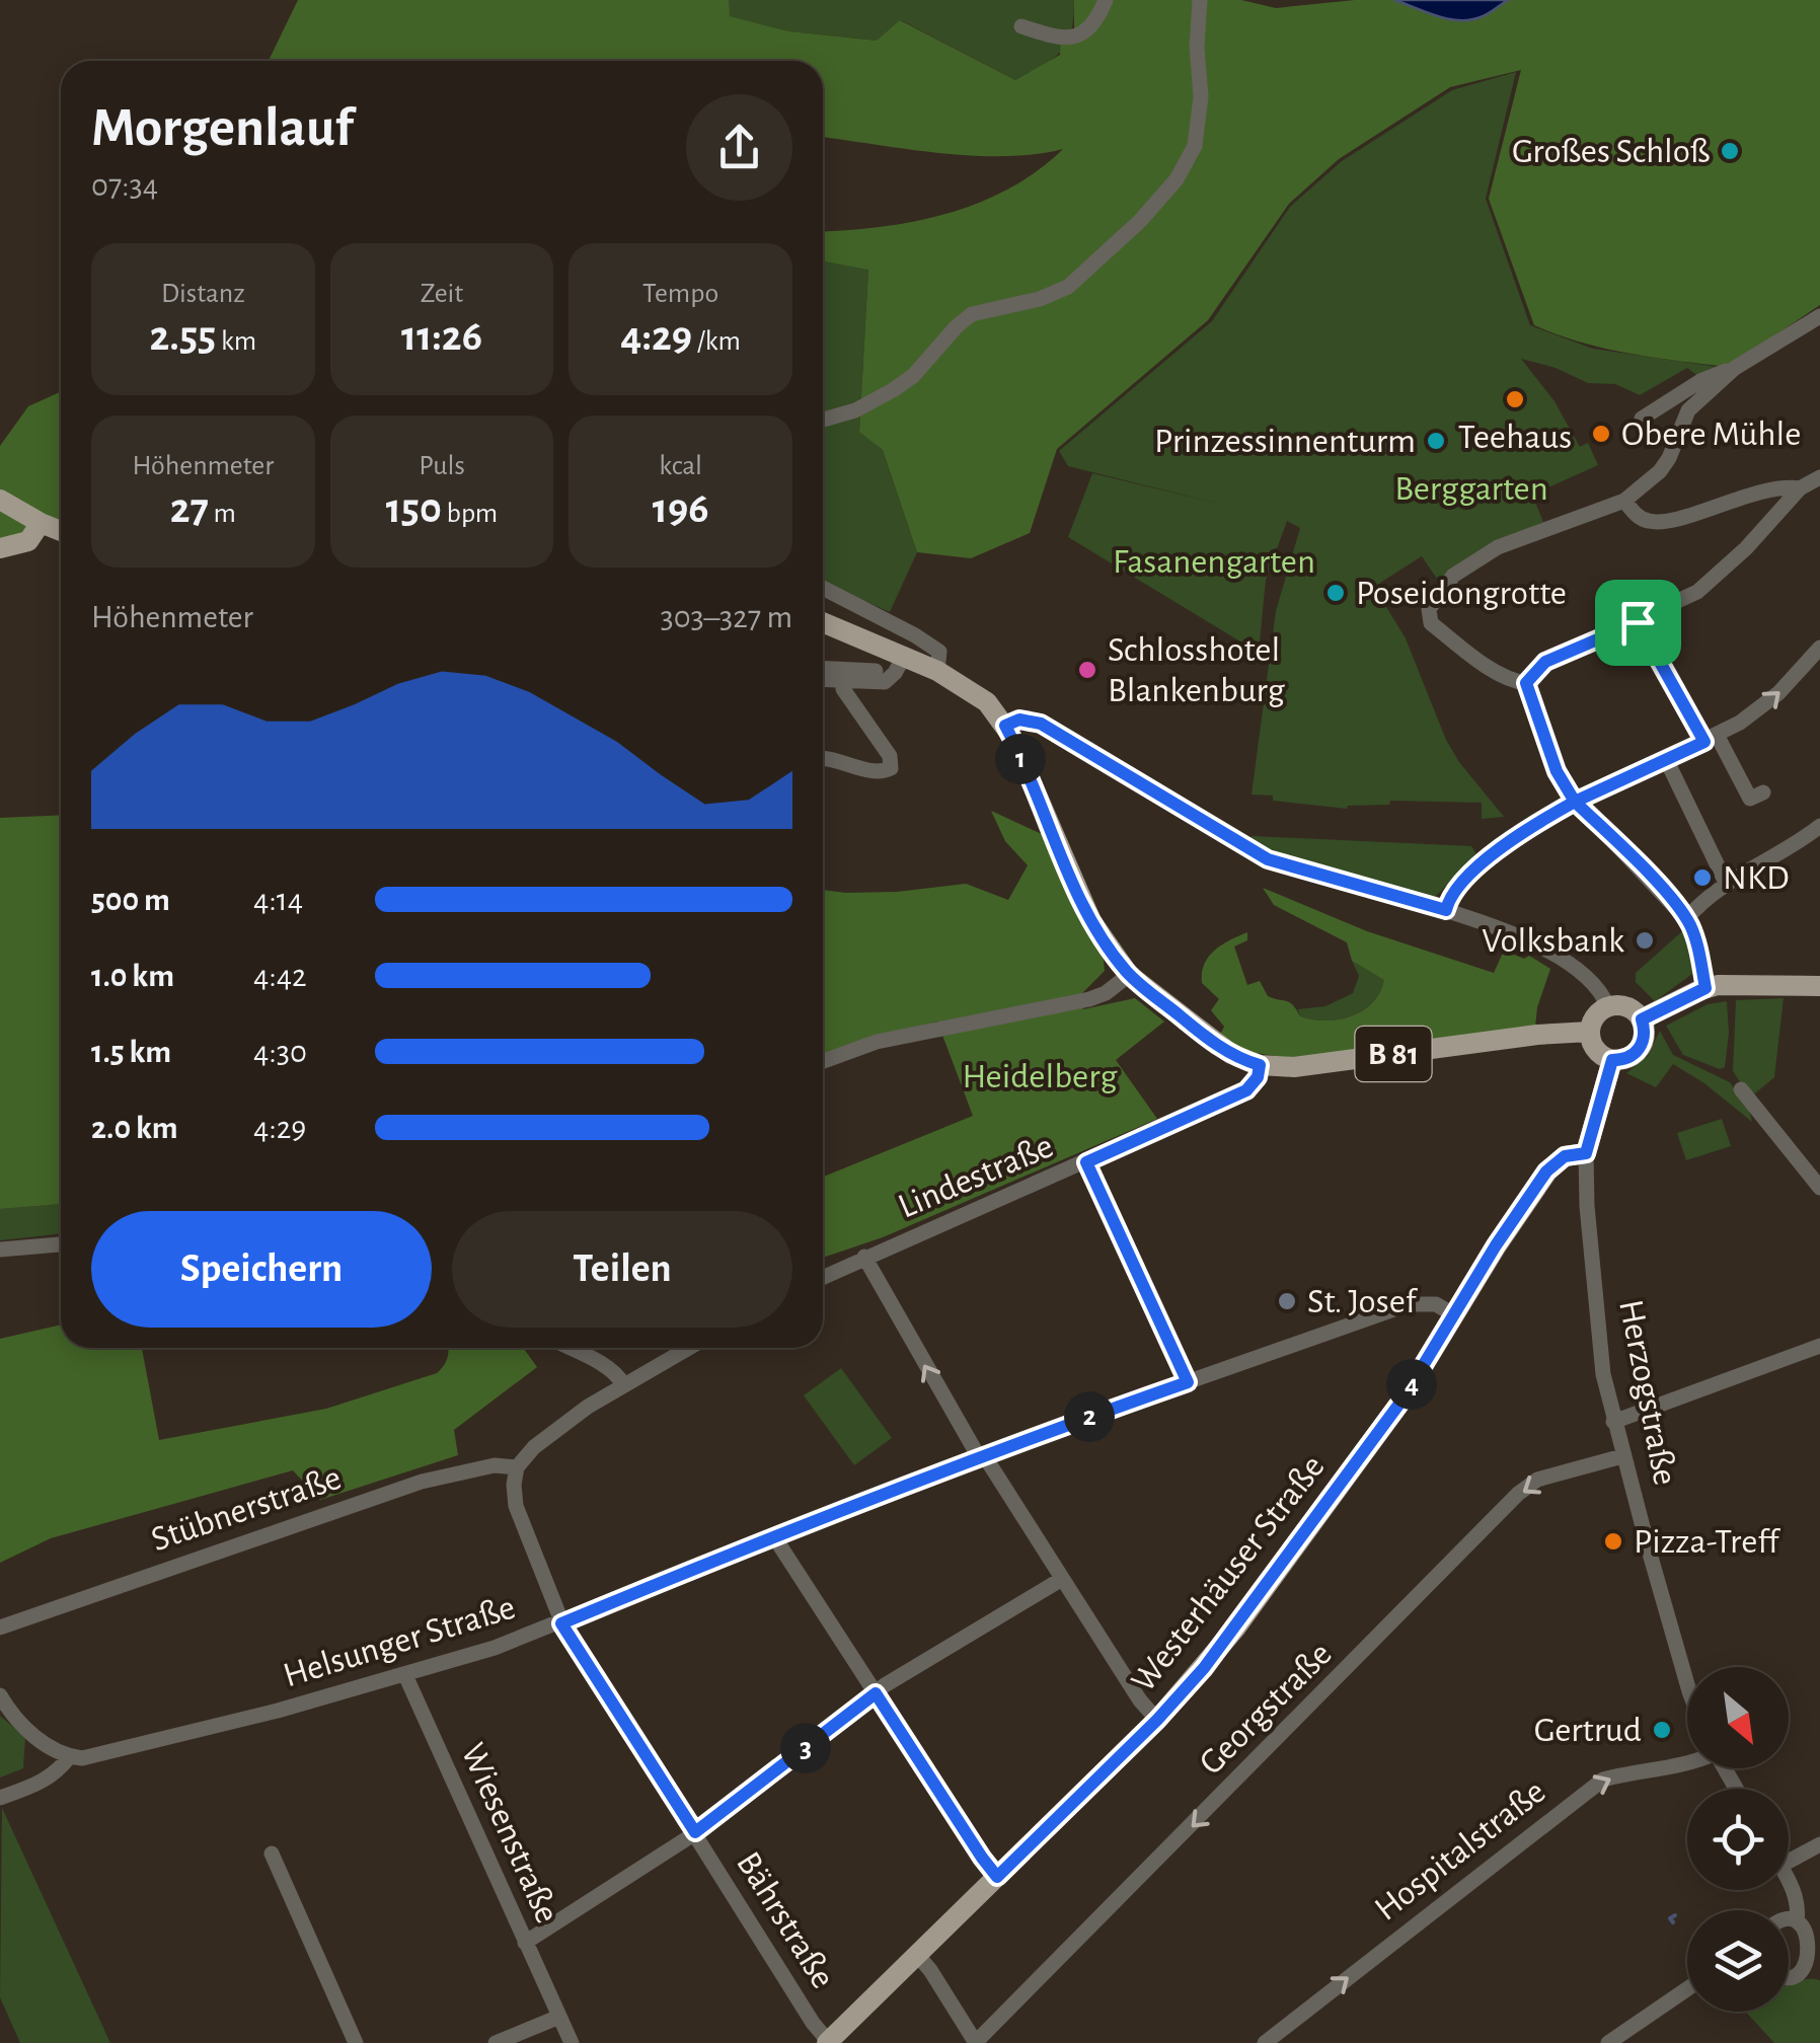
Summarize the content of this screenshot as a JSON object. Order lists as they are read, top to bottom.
{
  "streets": {
    "main road": ["B 81", "Herzogstraße", "Westerhäuser Straße"],
    "street": [
      "Lindestraße",
      "Stübnerstraße",
      "Helsunger Straße",
      "Georgstraße",
      "Wiesenstraße",
      "Hospitalstraße",
      "Bährstraße"
    ]
  },
  "crossings": [
    ["B 81", "Lindestraße"],
    ["B 81", "Herzogstraße"],
    ["Herzogstraße", "Westerhäuser Straße"],
    ["Herzogstraße", "Georgstraße"],
    ["Westerhäuser Straße", "Helsunger Straße"],
    ["Westerhäuser Straße", "Bährstraße"],
    ["Helsunger Straße", "Wiesenstraße"],
    ["Helsunger Straße", "Bährstraße"]
  ],
  "one_way": ["Georgstraße", "Hospitalstraße"],
  "parks": ["Berggarten", "Fasanengarten", "Heidelberg"],
  "places": [
    "Großes Schloß",
    "Teehaus",
    "Obere Mühle",
    "Prinzessinnenturm",
    "Poseidongrotte",
    "Schlosshotel Blankenburg",
    "NKD",
    "Volksbank",
    "St. Josef",
    "Pizza-Treff",
    "Gertrud"
  ],
  "north": "bottom right",
  "page": {
    "heading": ["Morgenlauf", "07:34"],
    "stats": [
      ["Distanz", "2.55 km"],
      ["Zeit", "11:26"],
      ["Tempo", "4:29 /km"],
      ["Höhenmeter", "27 m"],
      ["Puls", "150 bpm"],
      ["kcal", "196"]
    ],
    "chart": ["Höhenmeter", "303–327 m"],
    "pins": [
      "1",
      "4",
      "2",
      "3"
    ],
    "list": [
      {
        "name": "500 m",
        "note": "4:14"
      },
      {
        "name": "1.0 km",
        "note": "4:42"
      },
      {
        "name": "1.5 km",
        "note": "4:30"
      },
      {
        "name": "2.0 km",
        "note": "4:29"
      }
    ],
    "buttons": ["Speichern", "Teilen"]
  }
}
